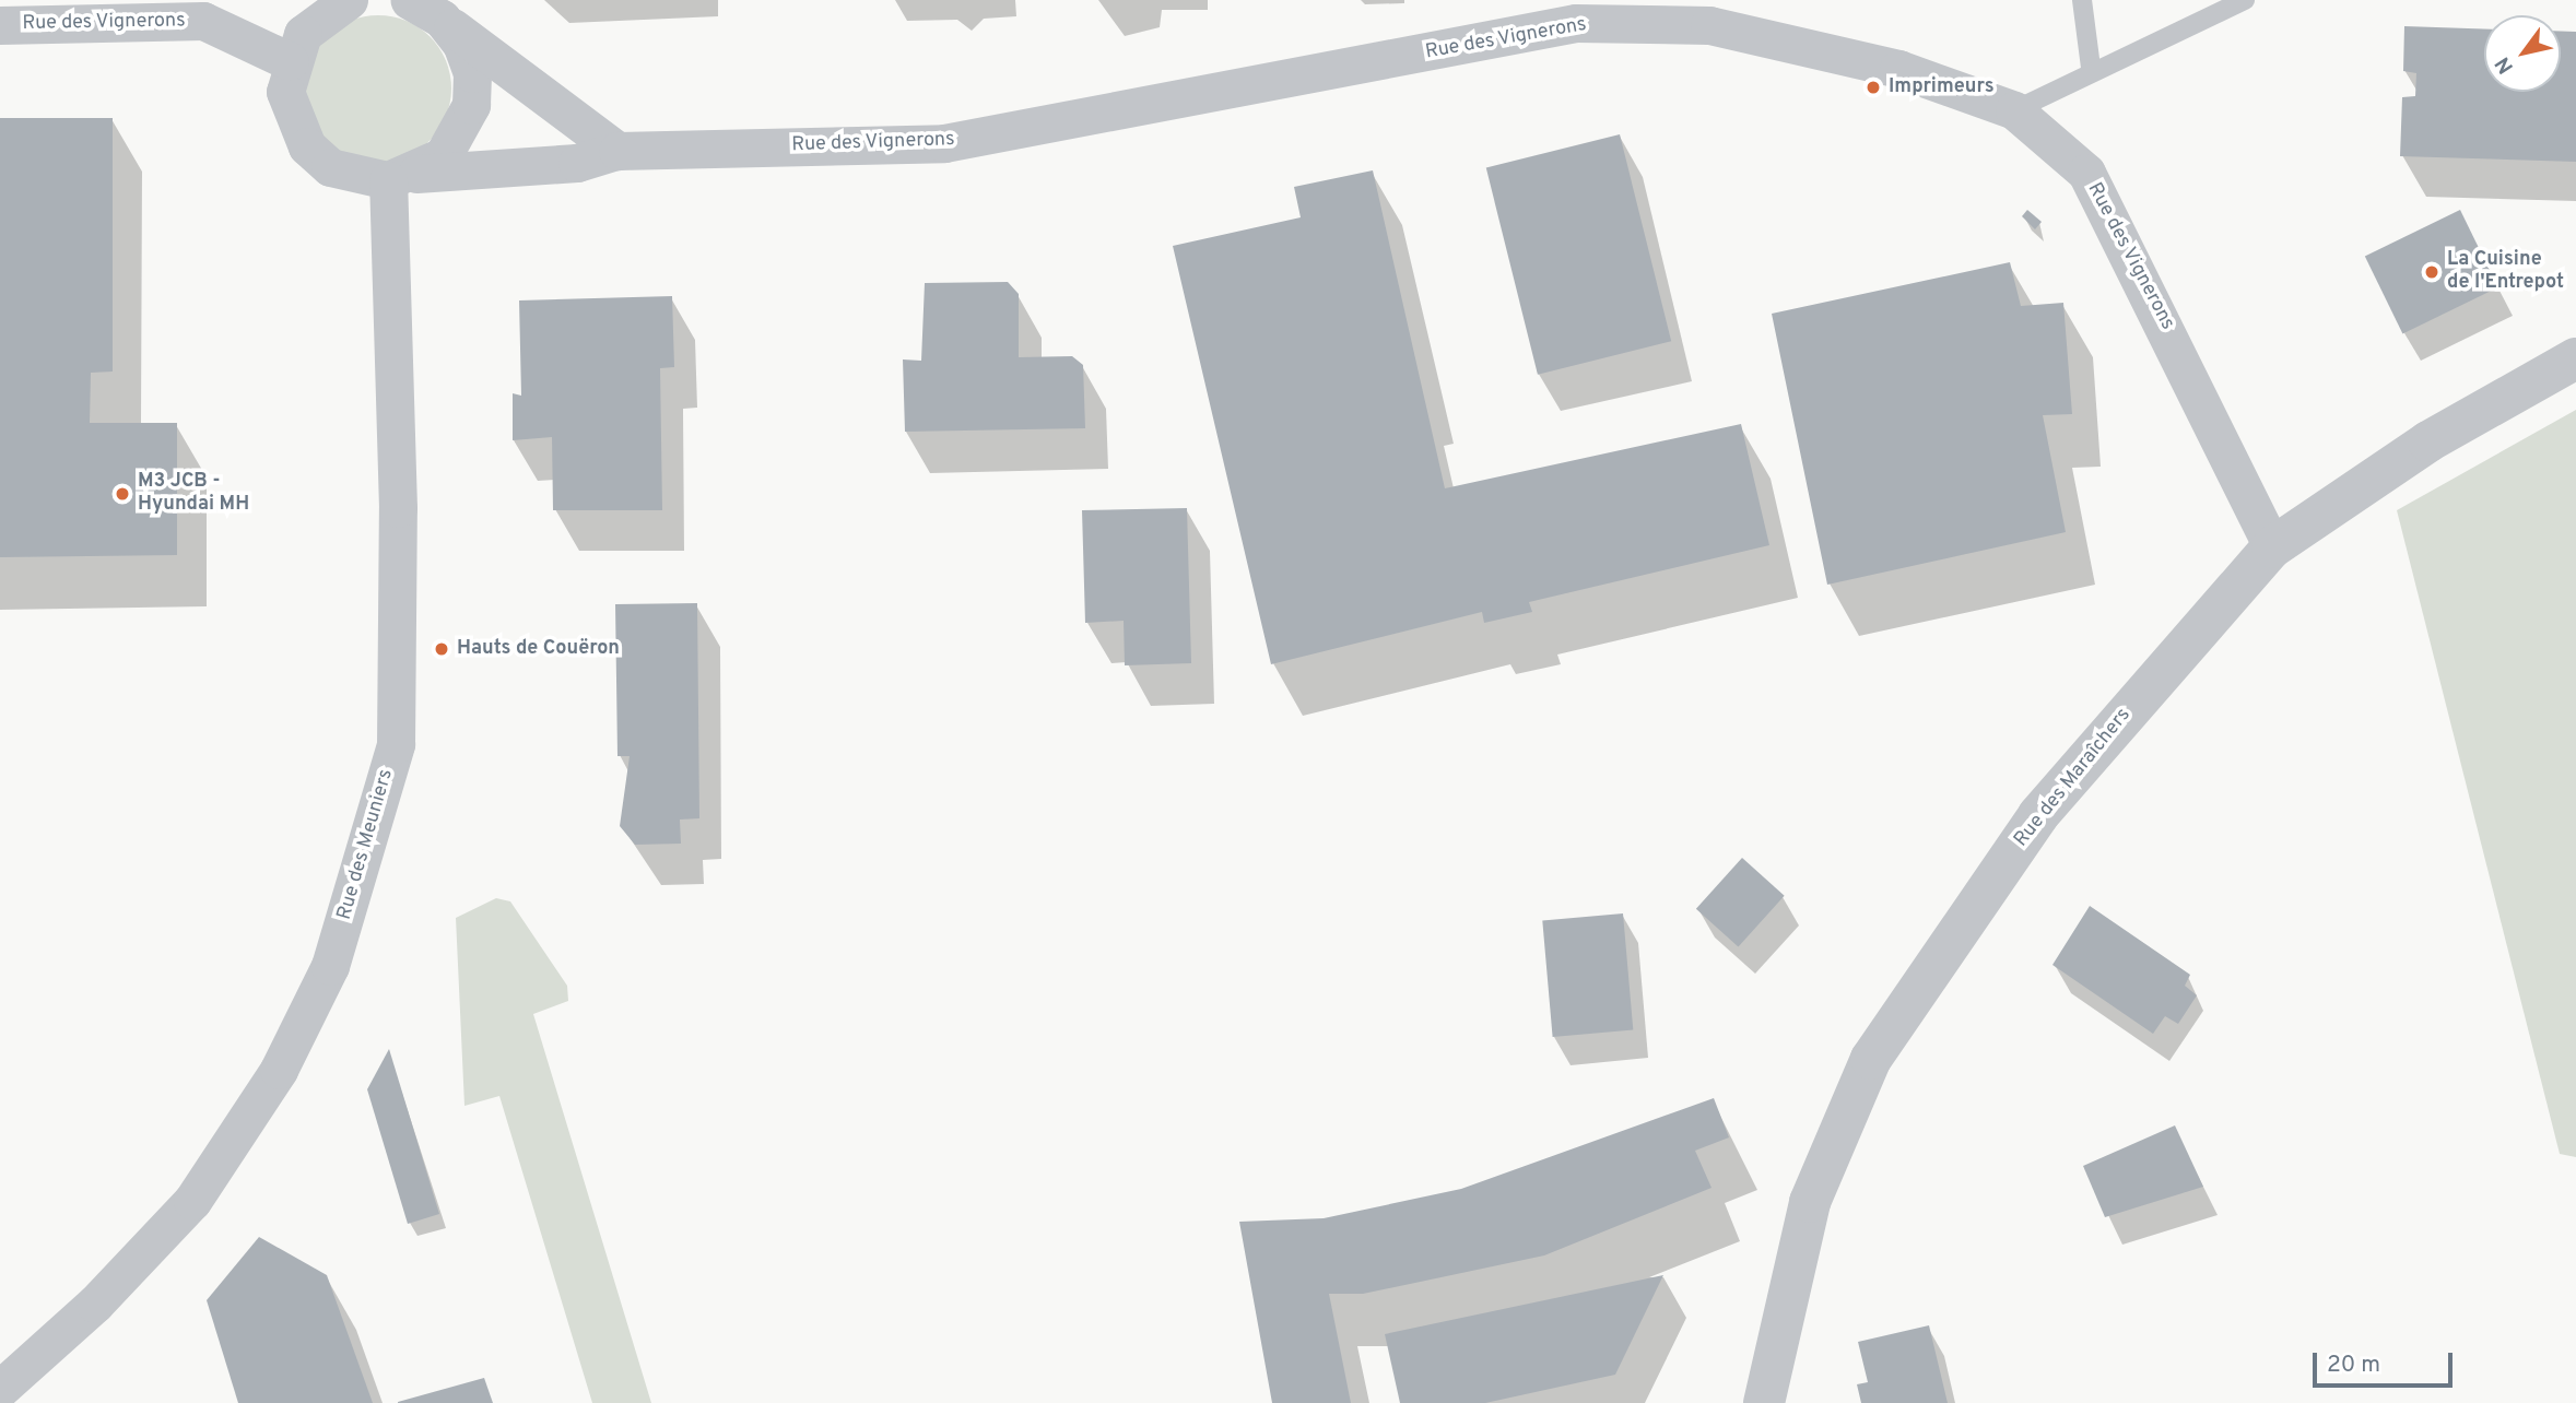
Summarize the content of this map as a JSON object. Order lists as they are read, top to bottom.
{
  "streets": {
    "street": ["Rue des Vignerons", "Rue des Maraîchers", "Rue des Meuniers"]
  },
  "crossings": [
    ["Rue des Vignerons", "Rue des Maraîchers"],
    ["Rue des Vignerons", "Rue des Meuniers"]
  ],
  "places": [
    "Imprimeurs",
    "La Cuisine de l'Entrepot",
    "M3 JCB - Hyundai MH",
    "Hauts de Couëron"
  ],
  "scale_bar": "20 m",
  "north": "bottom left"
}
